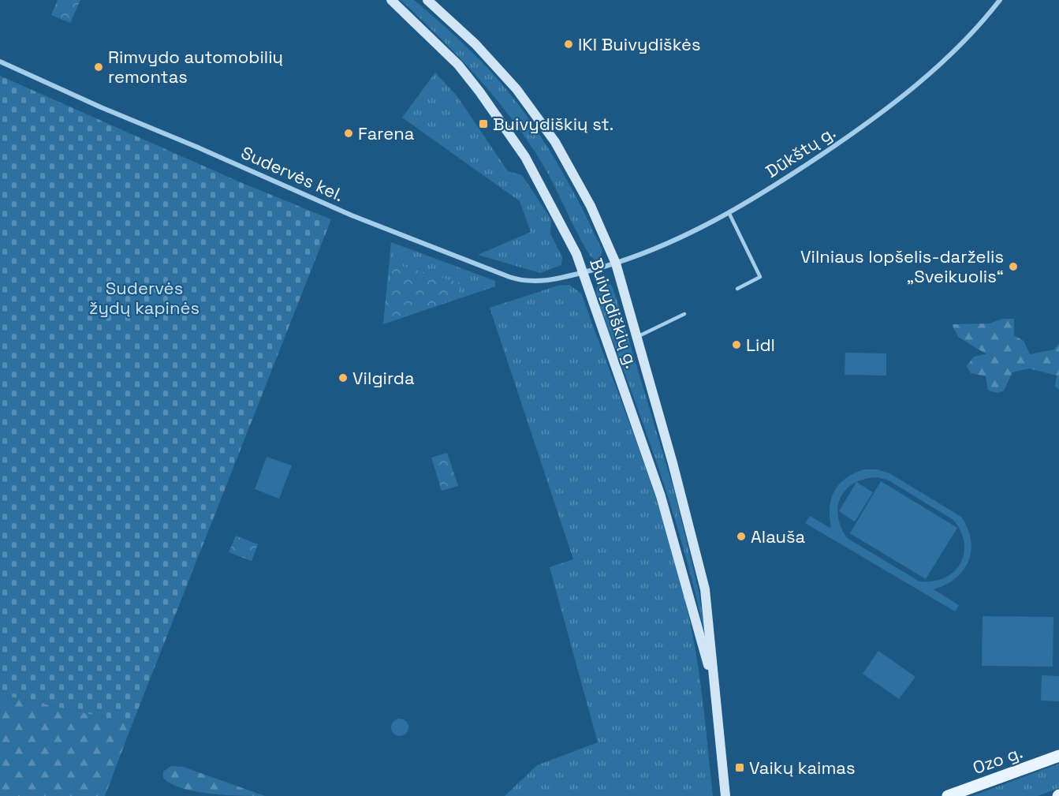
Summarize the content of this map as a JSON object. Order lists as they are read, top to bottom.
{
  "streets": {
    "main road": ["Buivydiškių g.", "Ozo g."],
    "street": ["Dūkštų g.", "Sudervės kel."]
  },
  "crossings": [
    ["Dūkštų g.", "Sudervės kel."],
    ["Dūkštų g.", "Buivydiškių g."],
    ["Sudervės kel.", "Buivydiškių g."]
  ],
  "parks": ["Sudervės žydų kapinės"],
  "places": {
    "other": [
      "IKI Buivydiškės",
      "Rimvydo automobilių remontas",
      "Farena",
      "Vilniaus lopšelis-darželis „Sveikuolis“",
      "Lidl",
      "Vilgirda",
      "Alauša"
    ],
    "transit": ["Buivydiškių st.", "Vaikų kaimas"]
  }
}
